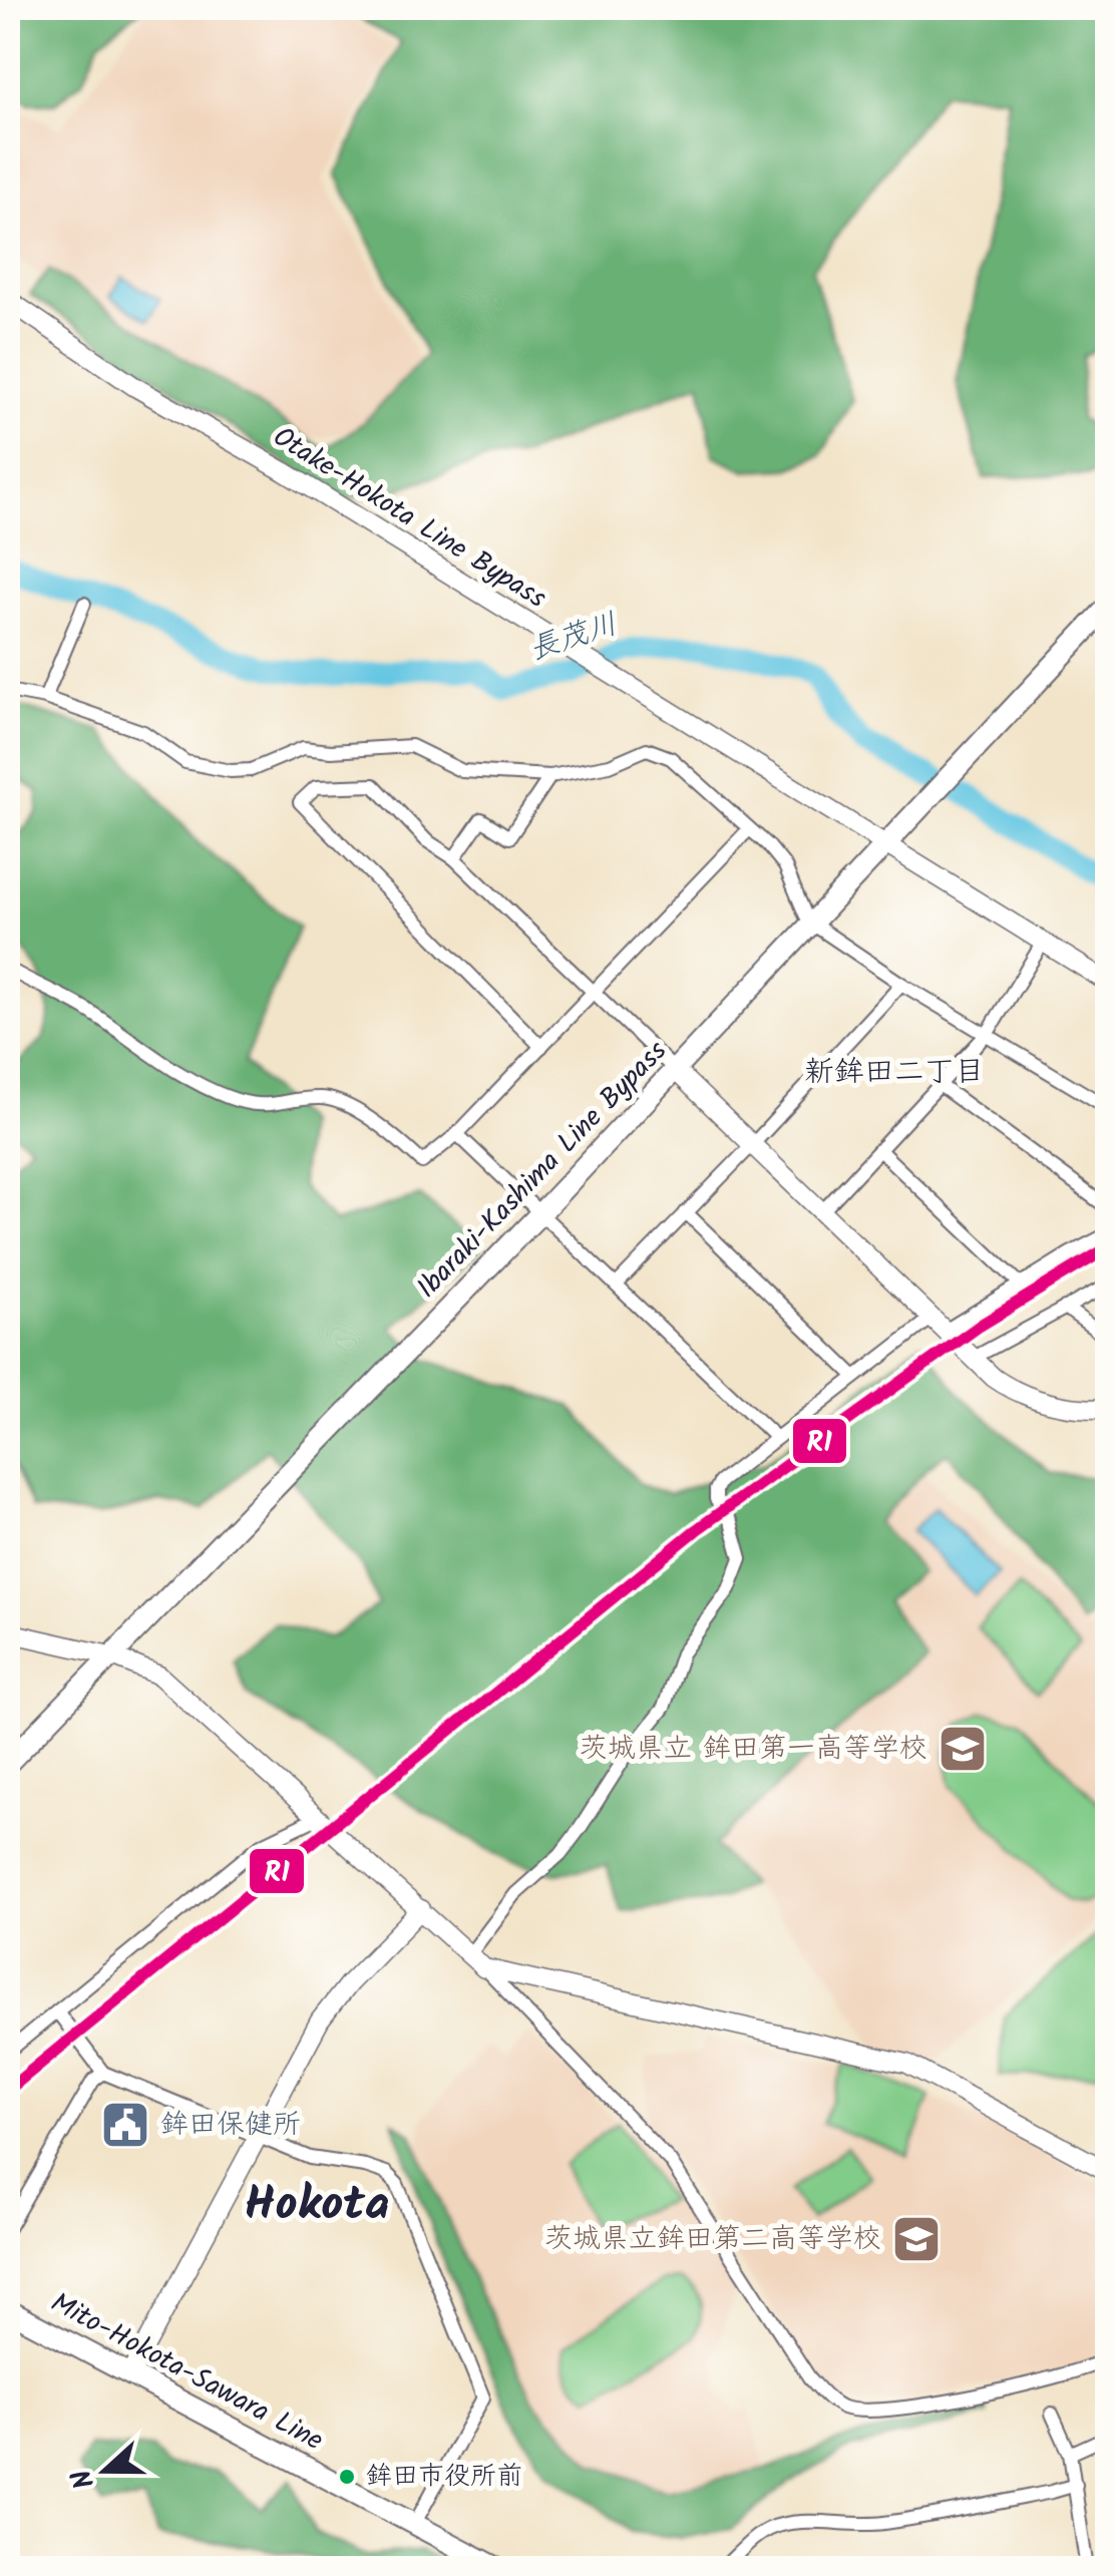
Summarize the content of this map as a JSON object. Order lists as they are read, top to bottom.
{
  "streets": {
    "main road": ["Ibaraki-Kashima Line Bypass", "Mito-Hokota-Sawara Line"],
    "street": ["Otake-Hokota Line Bypass"]
  },
  "crossings": [
    ["Otake-Hokota Line Bypass", "Ibaraki-Kashima Line Bypass"]
  ],
  "districts": ["新鉾田二丁目", "Hokota"],
  "water": ["長茂川"],
  "places": {
    "school or university": ["茨城県立 鉾田第一高等学校", "茨城県立鉾田第二高等学校"],
    "public building": ["鉾田保健所"],
    "other": ["鉾田市役所前"]
  },
  "lines": ["transit line R1"],
  "north": "left"
}
